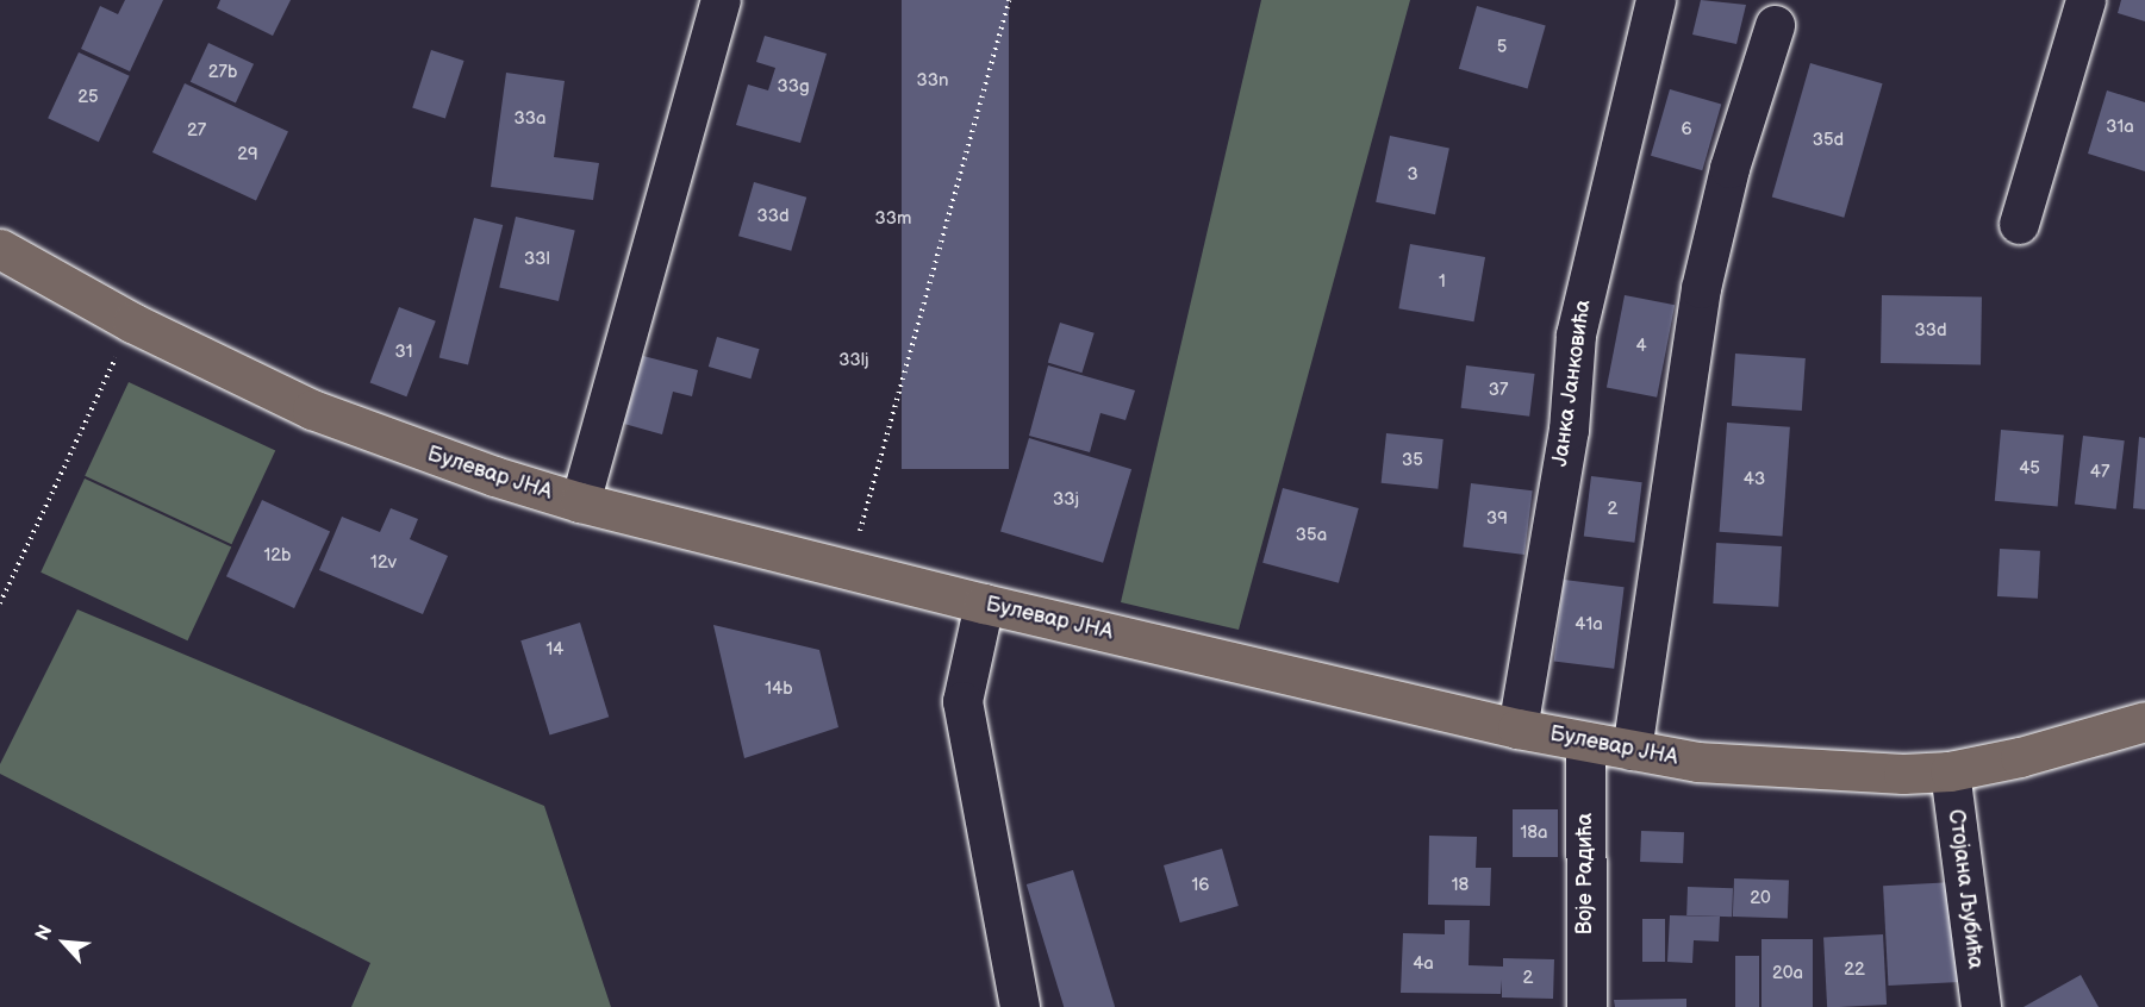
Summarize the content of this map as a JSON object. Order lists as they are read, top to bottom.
{
  "streets": {
    "main road": ["Булевар ЈНА"],
    "street": ["Јанка Јанковића", "Воје Радића", "Стојана Љубића"]
  },
  "crossings": [
    ["Јанка Јанковића", "Булевар ЈНА"],
    ["Булевар ЈНА", "Воје Радића"],
    ["Булевар ЈНА", "Стојана Љубића"]
  ],
  "house_numbers": [
    "5",
    "27b",
    "33n",
    "33g",
    "25",
    "33a",
    "31a",
    "6",
    "27",
    "35d",
    "29",
    "3",
    "33d",
    "33m",
    "33l",
    "1",
    "33d",
    "4",
    "31",
    "33lj",
    "37",
    "35",
    "45",
    "47",
    "43",
    "33j",
    "2",
    "39",
    "35a",
    "12b",
    "12v",
    "41a",
    "14",
    "14b",
    "18a",
    "16",
    "18",
    "20",
    "4a",
    "22",
    "20a",
    "2"
  ],
  "north": "top left"
}
